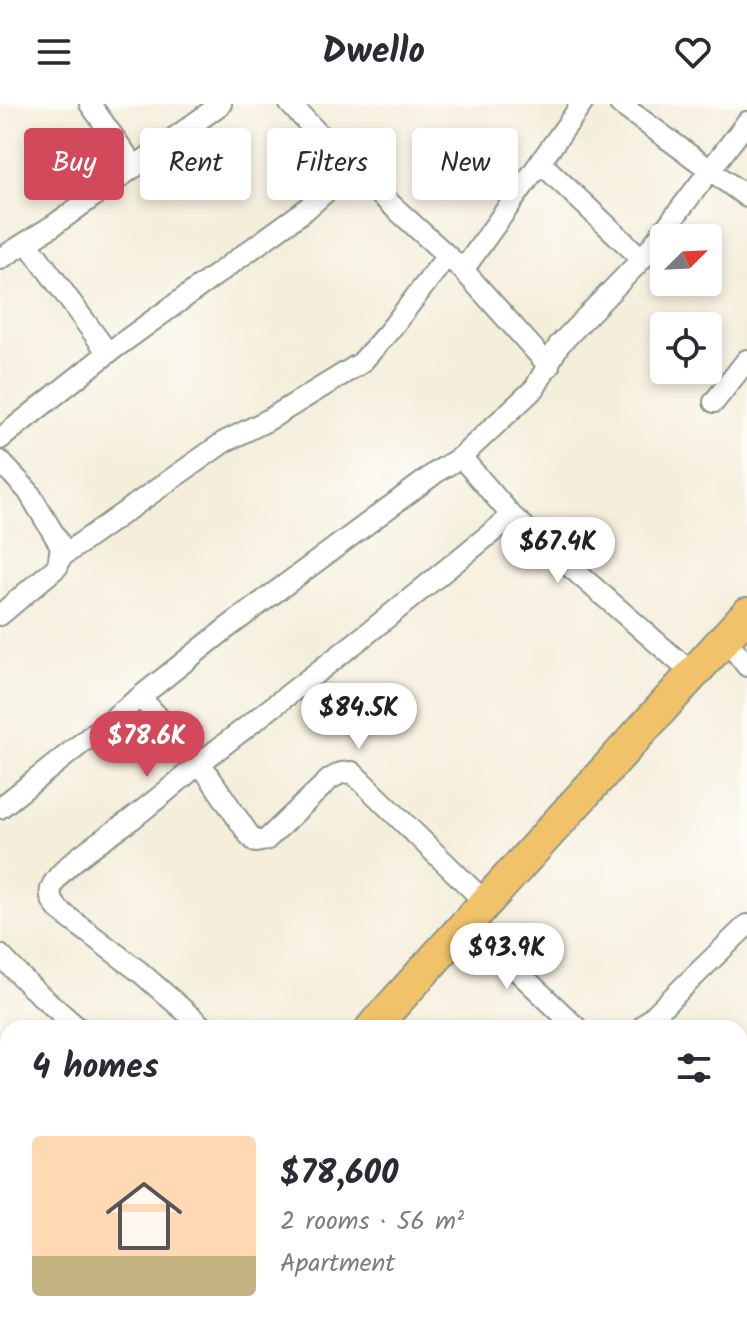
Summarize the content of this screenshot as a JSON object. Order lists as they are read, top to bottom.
{
  "north": "top right",
  "page": {
    "header": "Dwello",
    "chip": [
      "Buy",
      "Rent",
      "Filters",
      "New"
    ],
    "price": [
      "$67.4K",
      "$84.5K",
      "$78.6K",
      "$93.9K"
    ],
    "heading": "4 homes",
    "list": [
      {
        "name": "$78,600",
        "note": "2 rooms · 56 m² · Apartment"
      }
    ]
  }
}
